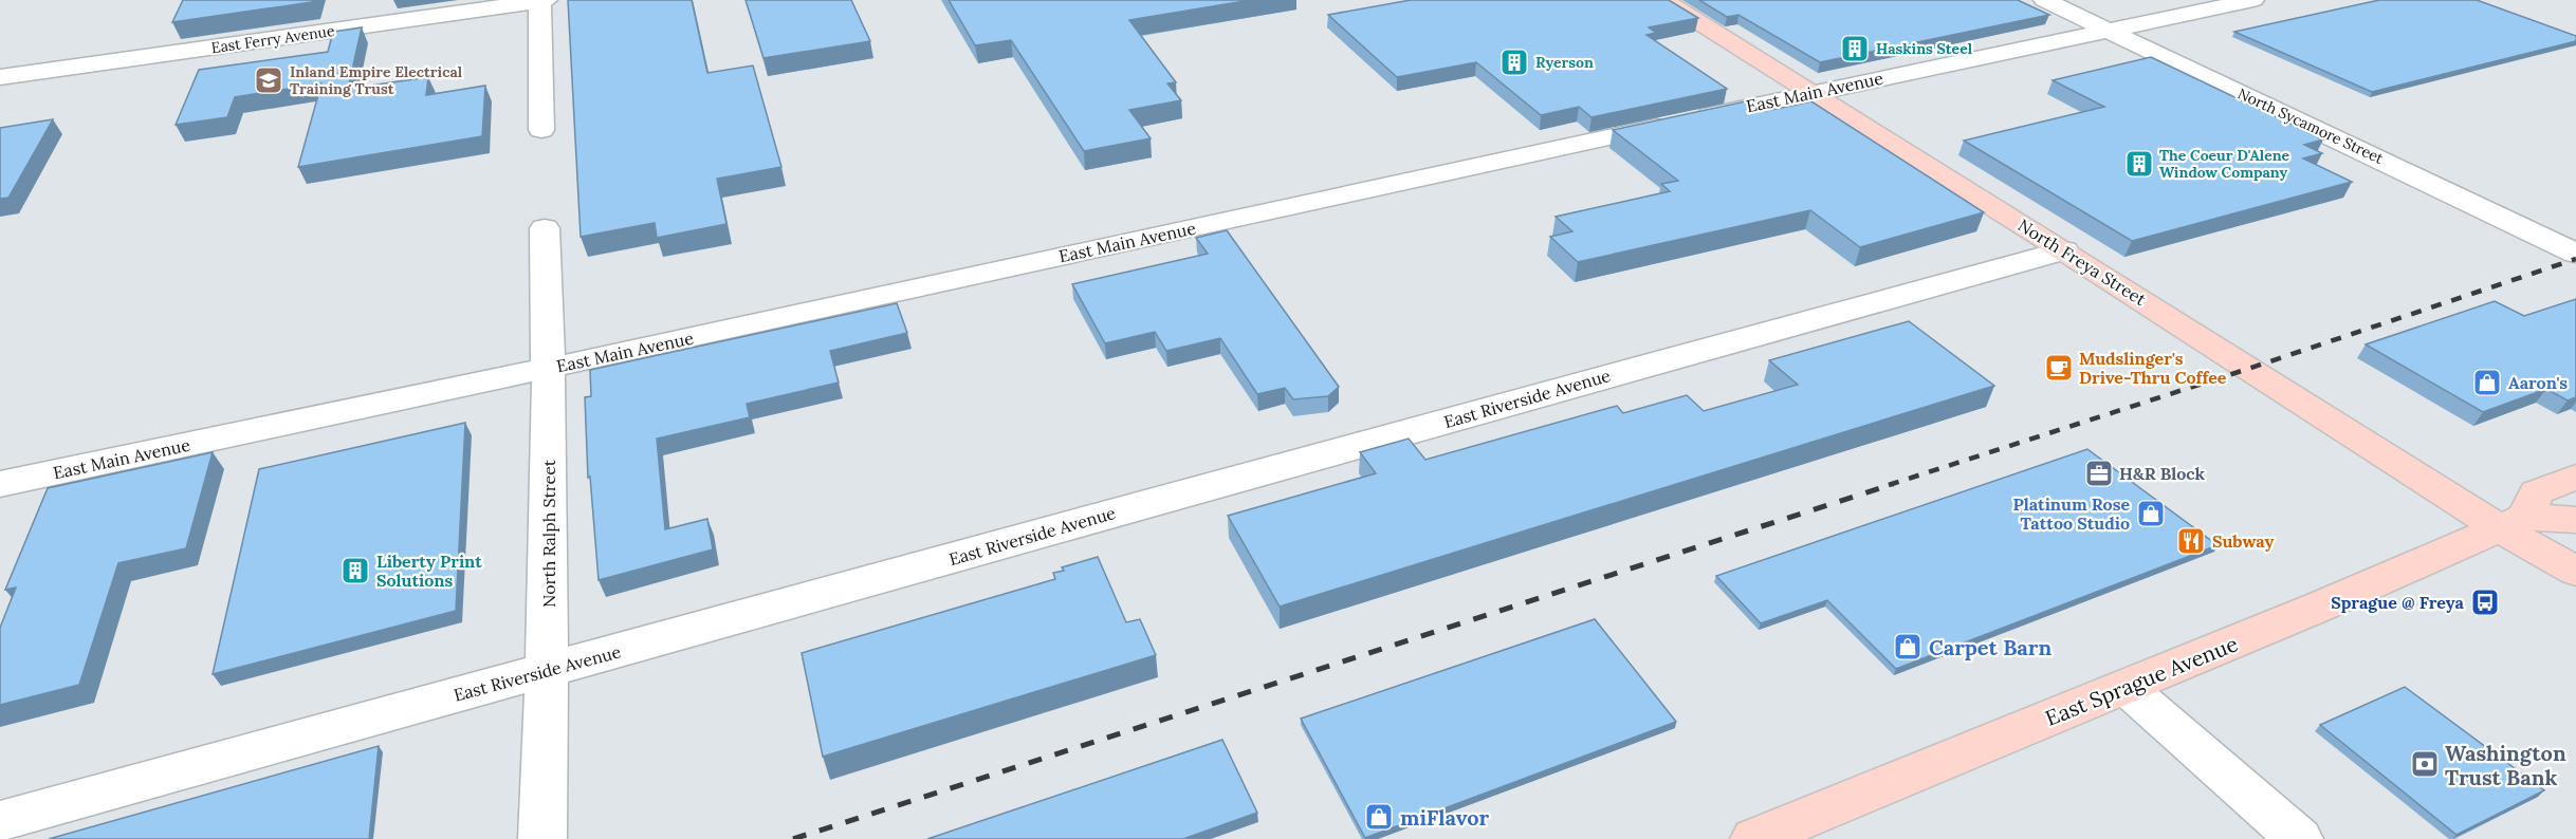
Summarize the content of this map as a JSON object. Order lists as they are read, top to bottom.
{
  "streets": {
    "main road": ["North Freya Street", "East Sprague Avenue"],
    "street": [
      "East Ferry Avenue",
      "East Main Avenue",
      "North Sycamore Street",
      "East Riverside Avenue",
      "North Ralph Street"
    ]
  },
  "crossings": [
    ["East Main Avenue", "North Sycamore Street"],
    ["East Main Avenue", "North Freya Street"],
    ["East Main Avenue", "North Ralph Street"],
    ["North Freya Street", "East Riverside Avenue"],
    ["North Freya Street", "East Sprague Avenue"],
    ["East Riverside Avenue", "North Ralph Street"]
  ],
  "places": {
    "building": [
      "Haskins Steel",
      "Ryerson",
      "The Coeur D'Alene Window Company",
      "Liberty Print Solutions"
    ],
    "school or university": ["Inland Empire Electrical Training Trust"],
    "cafe": ["Mudslinger's Drive-Thru Coffee"],
    "shop": [
      "Aaron's",
      "Platinum Rose Tattoo Studio",
      "Carpet Barn",
      "miFlavor"
    ],
    "office": ["H&R Block"],
    "restaurant": ["Subway"],
    "bus stop": ["Sprague @ Freya"],
    "bank": ["Washington Trust Bank"]
  }
}
